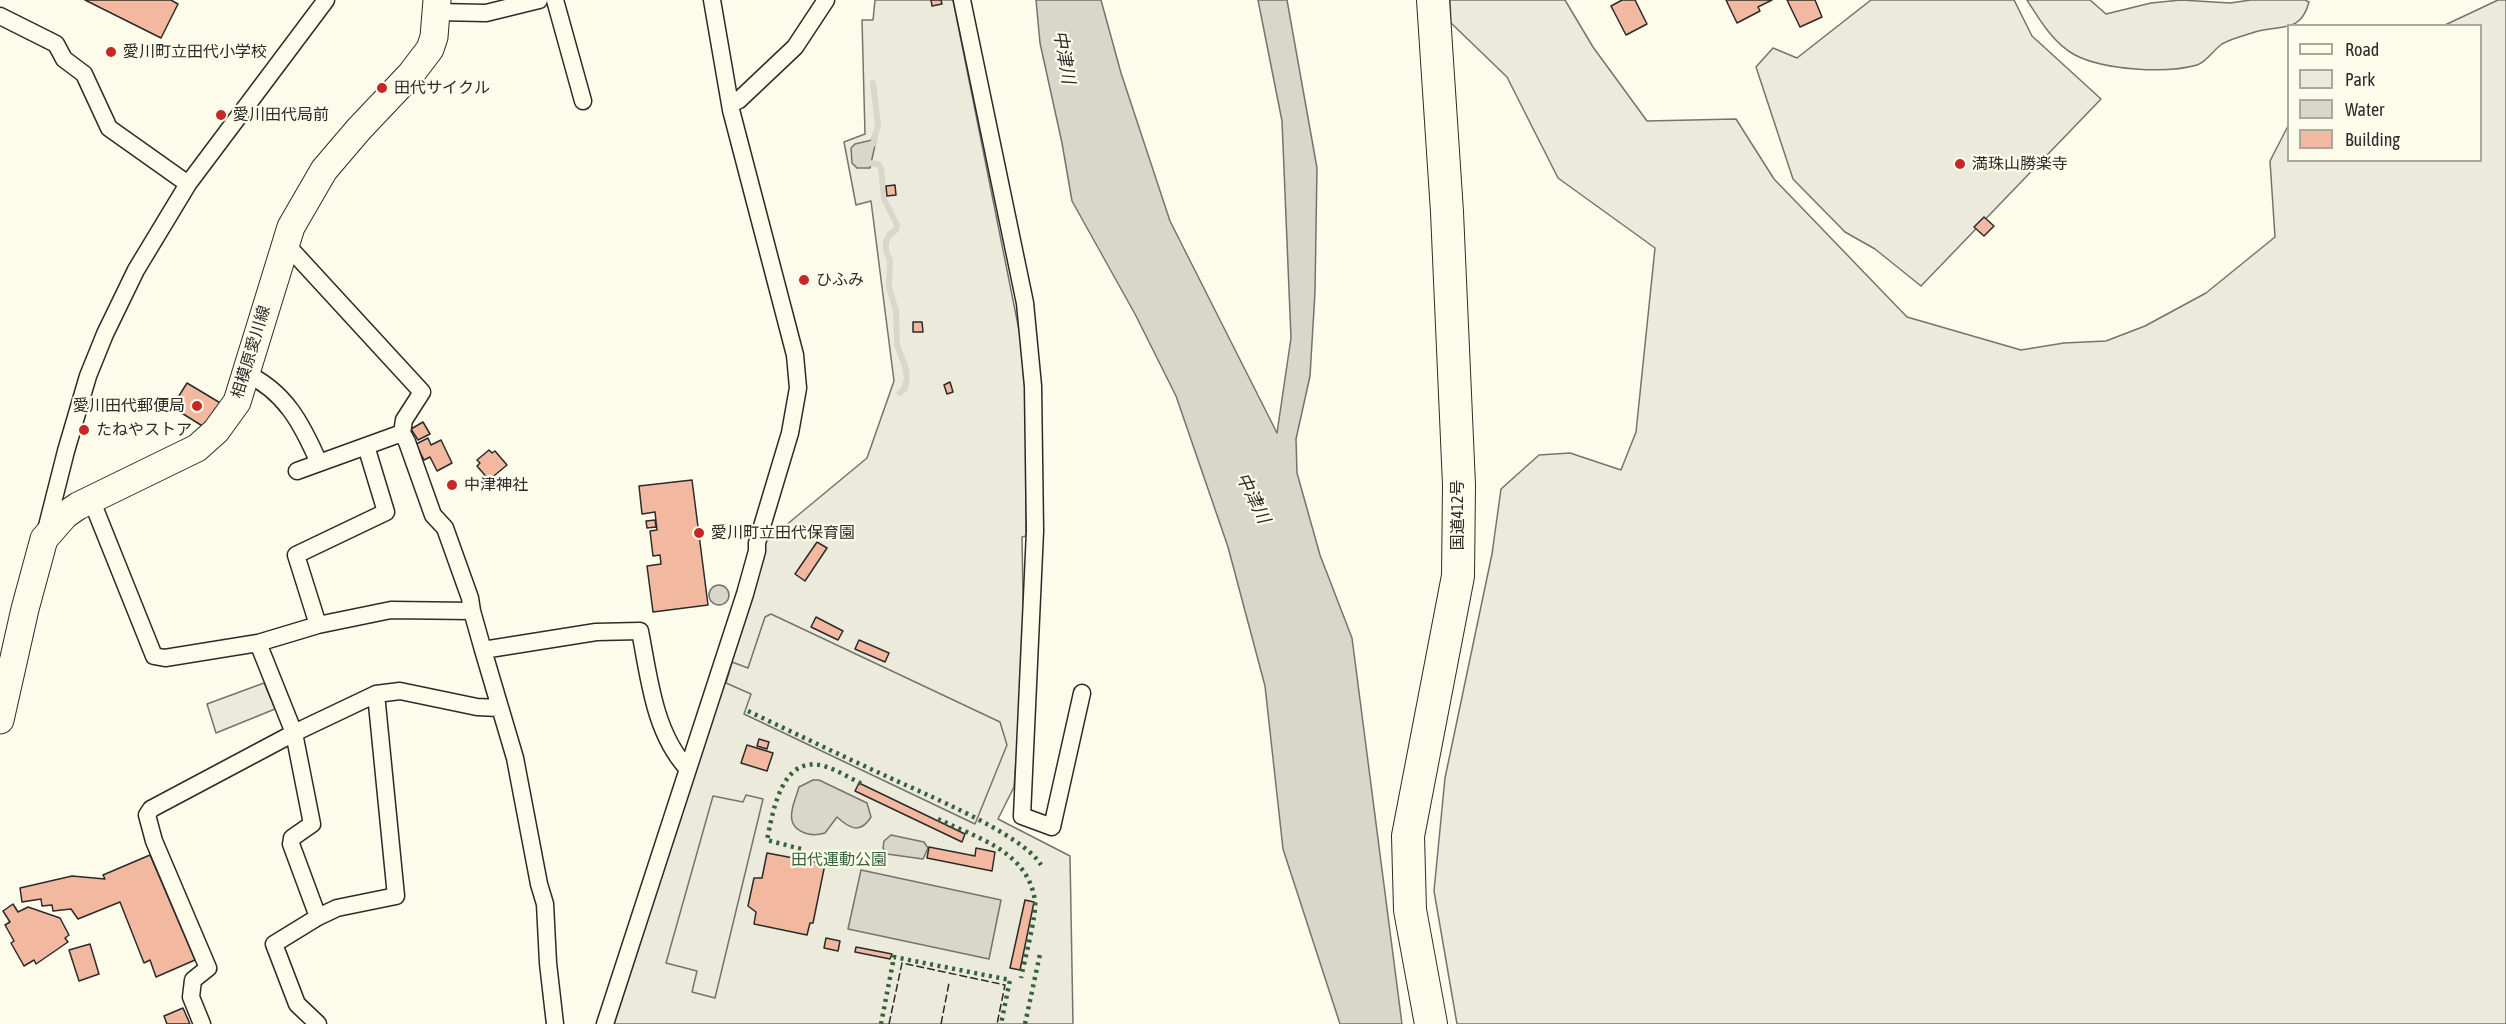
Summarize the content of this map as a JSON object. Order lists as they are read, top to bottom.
{
  "streets": {
    "highway": ["国道412号"],
    "main road": ["相模原愛川線"]
  },
  "water": ["中津川"],
  "parks": ["田代運動公園"],
  "places": [
    "愛川町立田代小学校",
    "田代サイクル",
    "愛川田代局前",
    "満珠山勝楽寺",
    "ひふみ",
    "愛川田代郵便局",
    "たねやストア",
    "中津神社",
    "愛川町立田代保育園"
  ],
  "legend": [
    "Road",
    "Park",
    "Water",
    "Building"
  ]
}
